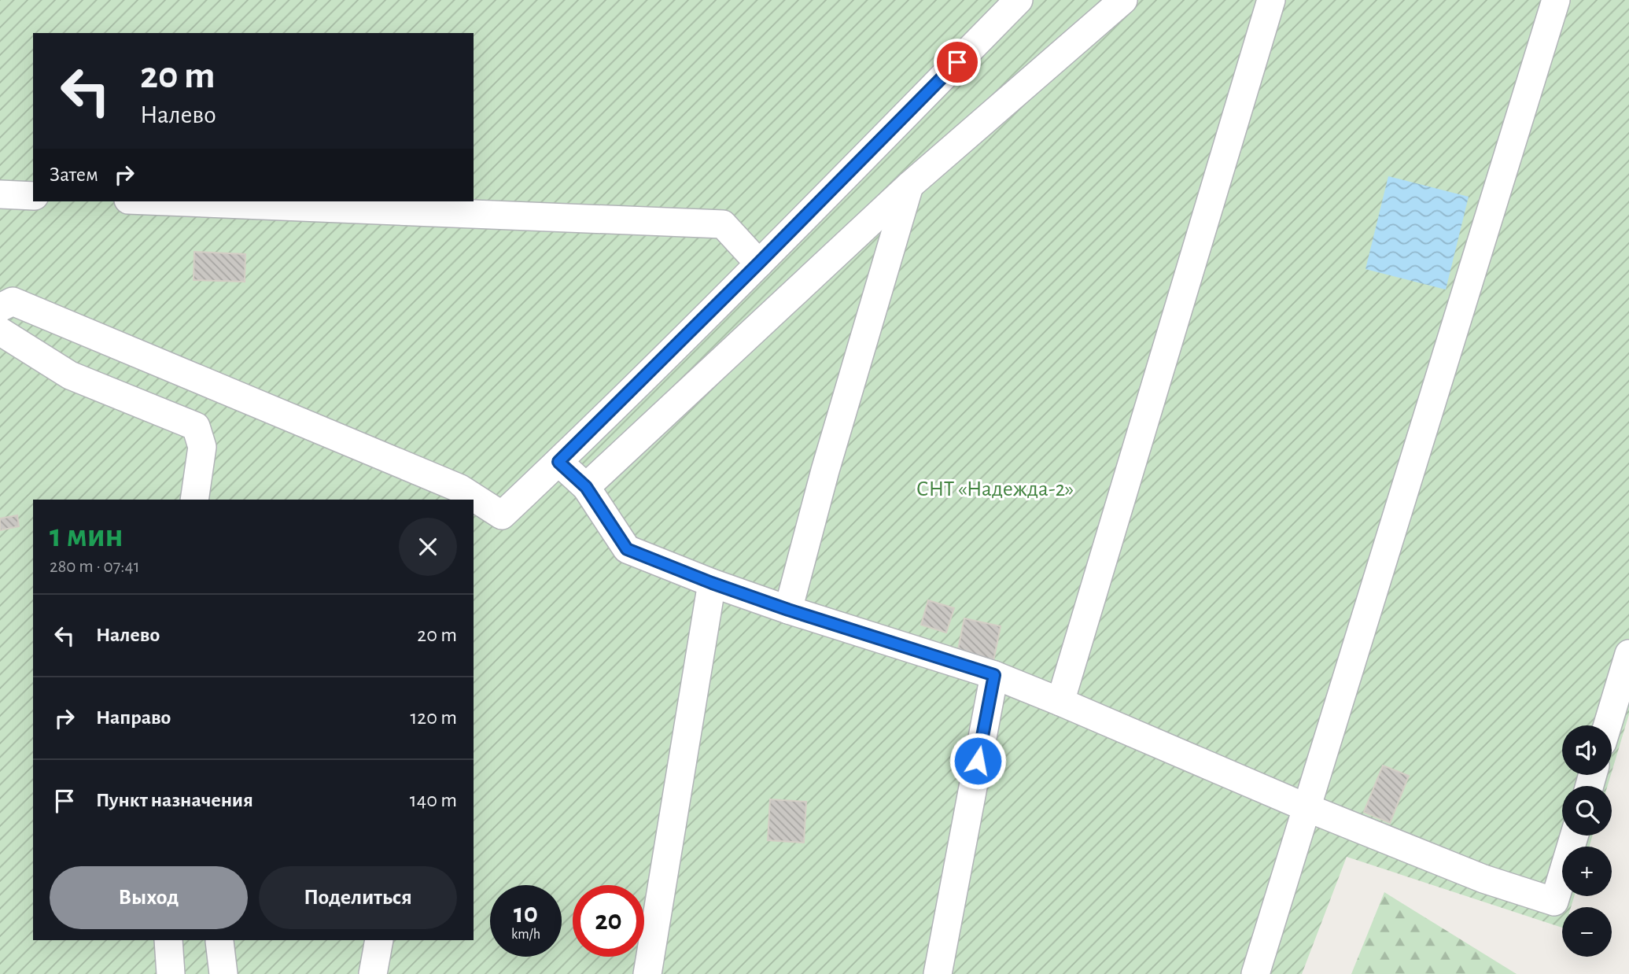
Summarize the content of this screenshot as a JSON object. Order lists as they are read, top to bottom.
{
  "parks": ["СНТ «Надежда-2»"],
  "page": {
    "turn": ["20 m", "Налево"],
    "then": "Затем",
    "heading": ["1 мин", "280 m · 07:41"],
    "list": [
      {
        "name": "Налево",
        "value": "20 m"
      },
      {
        "name": "Направо",
        "value": "120 m"
      },
      {
        "name": "Пункт назначения",
        "value": "140 m"
      }
    ],
    "map_buttons": ["+", "−"],
    "buttons": ["Выход", "Поделиться"],
    "speed": "10 km/h",
    "limit": "20"
  }
}
